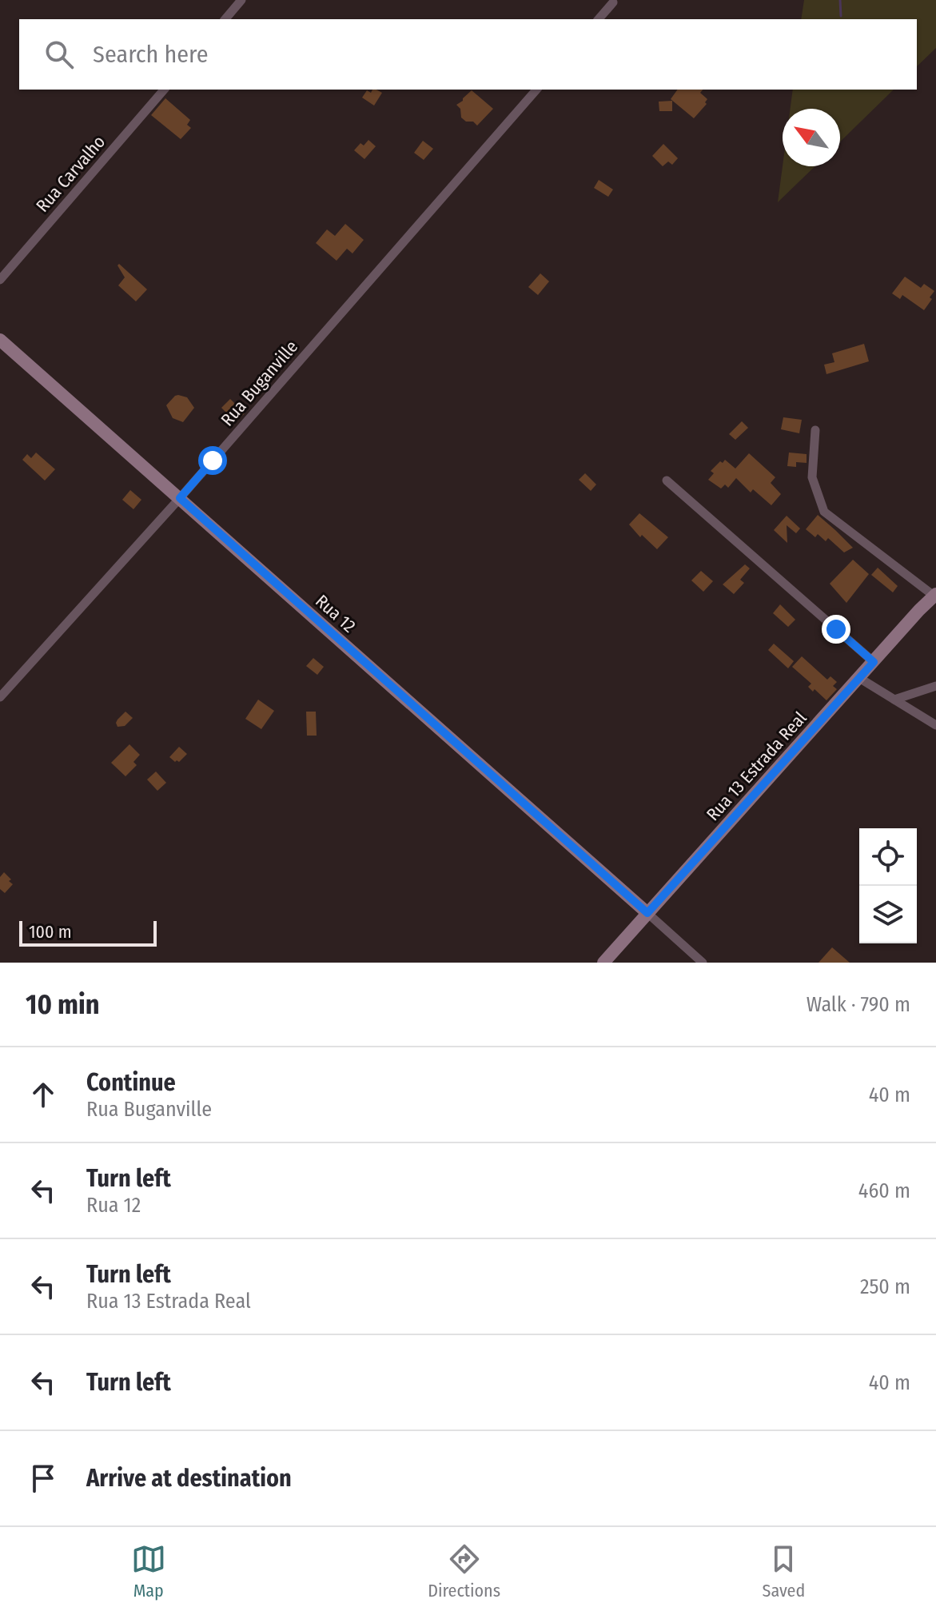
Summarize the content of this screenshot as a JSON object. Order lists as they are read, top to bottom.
{
  "streets": {
    "street": [
      "Rua Carvalho",
      "Rua Buganville",
      "Rua 12",
      "Rua 13 Estrada Real"
    ]
  },
  "crossings": [
    ["Rua Buganville", "Rua 12"],
    ["Rua 12", "Rua 13 Estrada Real"]
  ],
  "scale_bar": "100 m",
  "north": "top left",
  "page": {
    "search": "Search here",
    "scale": "100 m",
    "heading": ["10 min", "Walk · 790 m"],
    "list": [
      ["Continue", "Rua Buganville", "40 m"],
      ["Turn left", "Rua 12", "460 m"],
      ["Turn left", "Rua 13 Estrada Real", "250 m"],
      ["Turn left", "40 m"],
      "Arrive at destination"
    ],
    "nav": ["Map", "Directions", "Saved"]
  }
}
